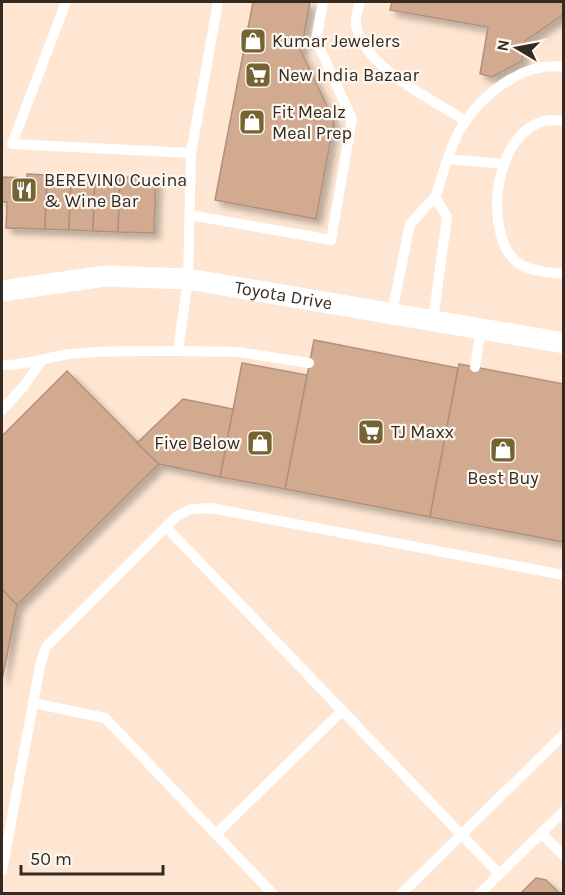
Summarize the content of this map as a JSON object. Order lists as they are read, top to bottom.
{
  "streets": {
    "street": ["Toyota Drive"]
  },
  "places": {
    "shop": [
      "Kumar Jewelers",
      "Fit Mealz Meal Prep",
      "Five Below",
      "Best Buy"
    ],
    "supermarket": ["New India Bazaar", "TJ Maxx"],
    "restaurant": ["BEREVINO Cucina & Wine Bar"]
  },
  "scale_bar": "50 m",
  "north": "left"
}
